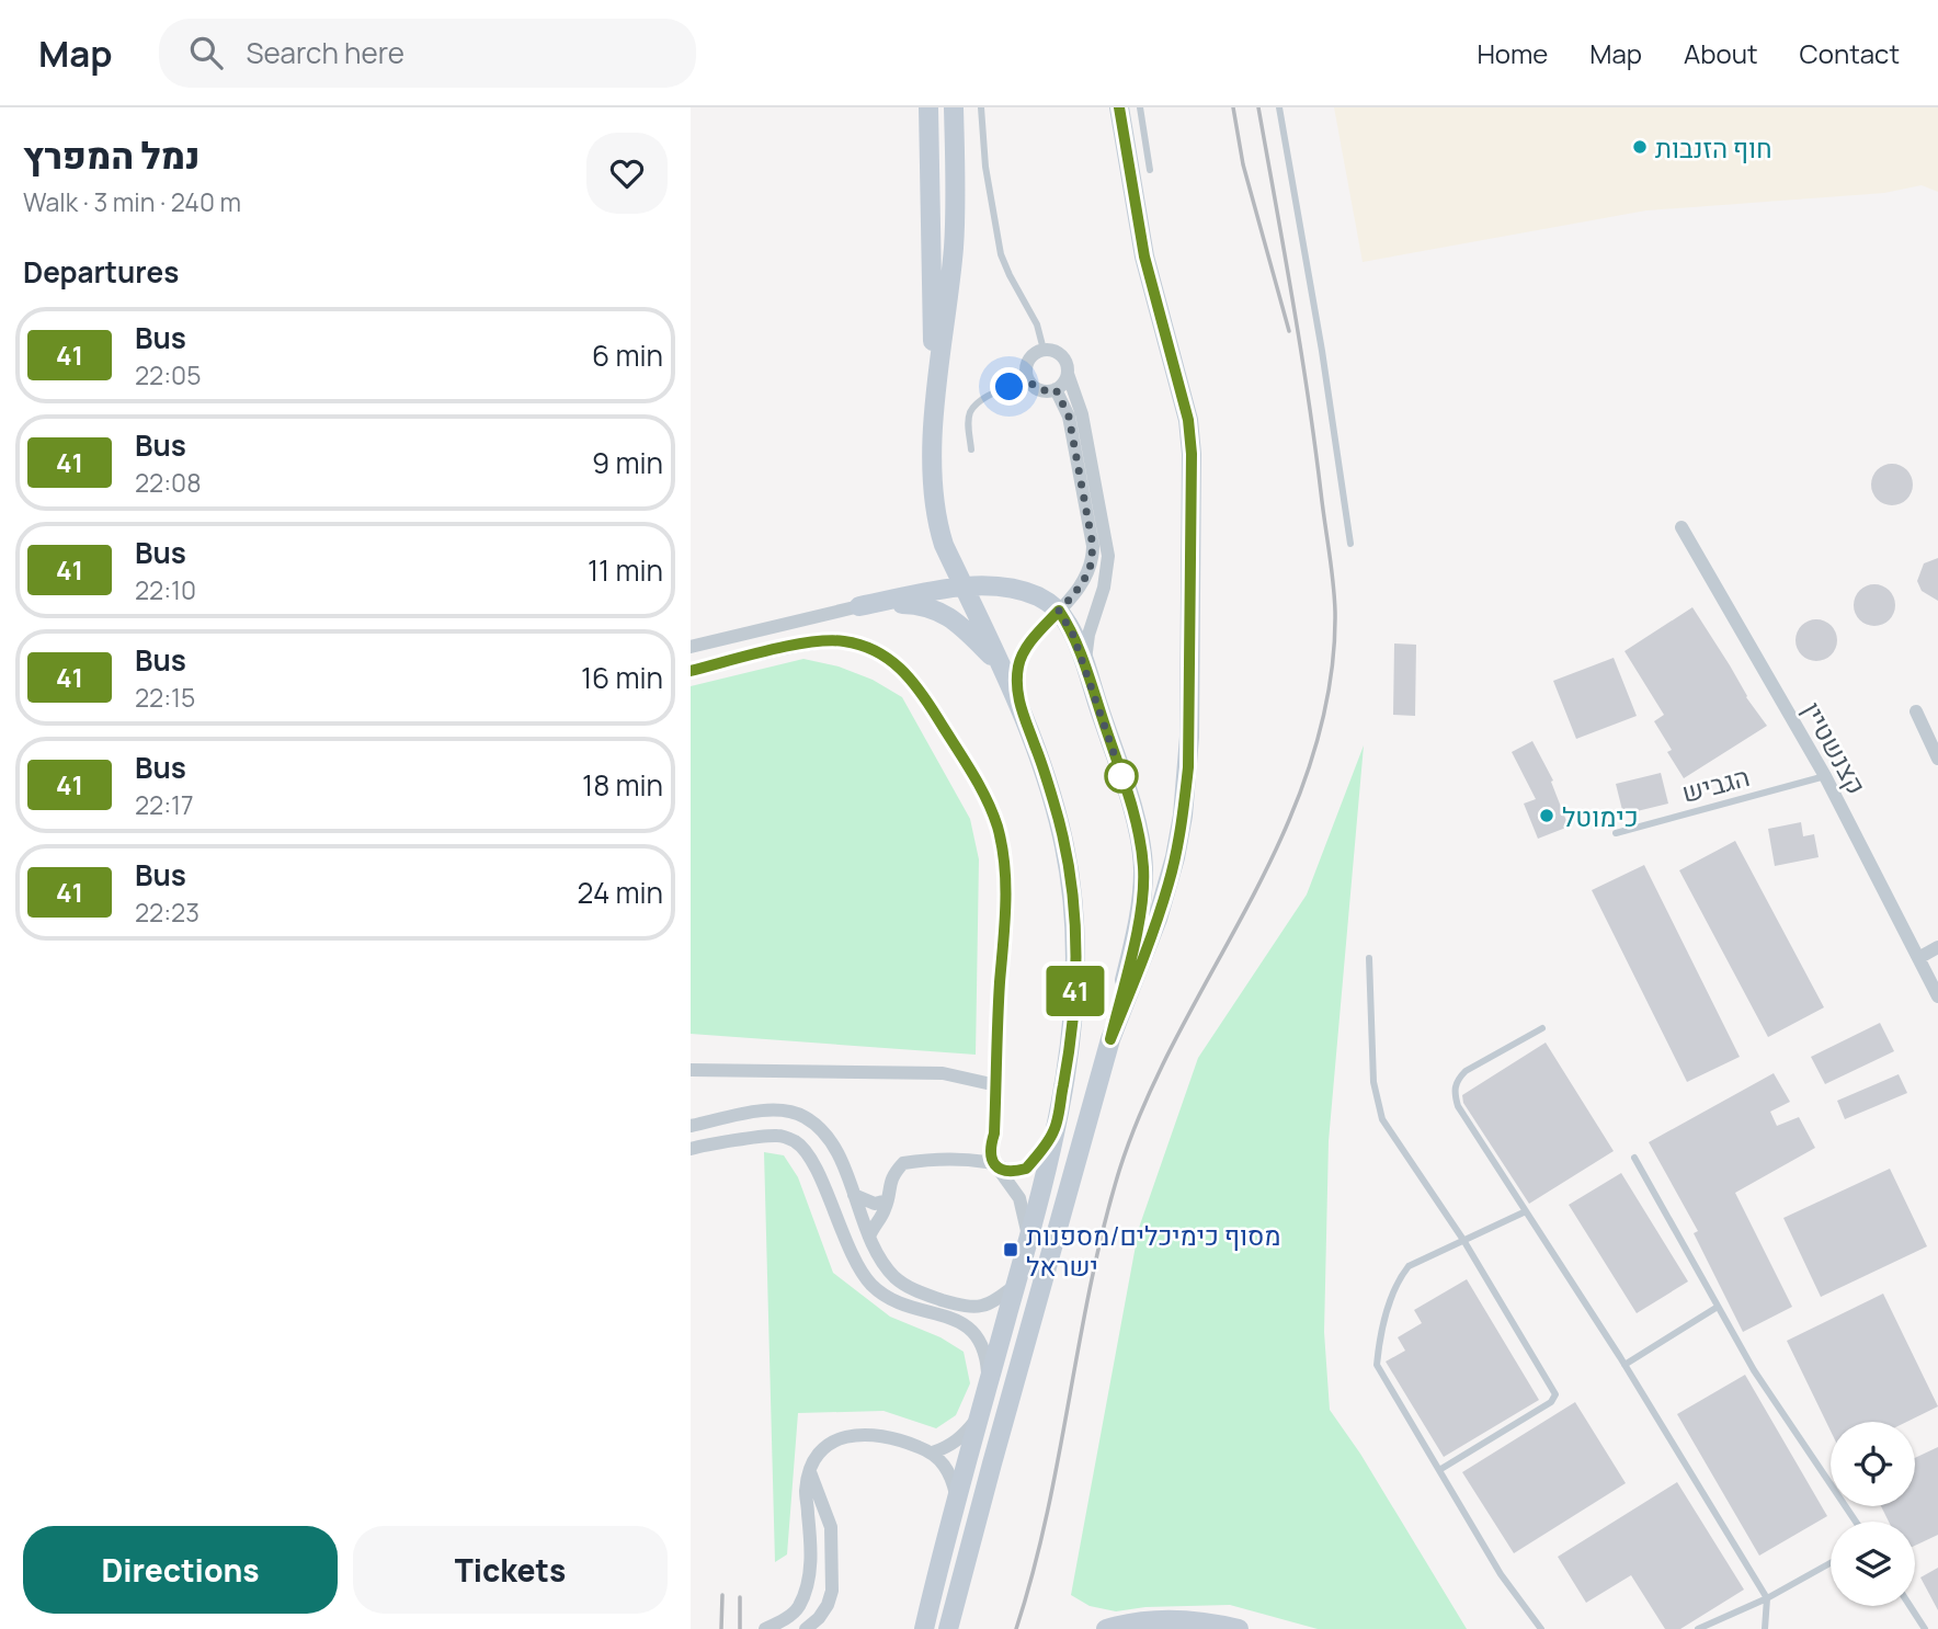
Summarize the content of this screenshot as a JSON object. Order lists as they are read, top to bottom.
{
  "streets": {
    "street": ["קצנשטיין"],
    "lane": ["הגביש"]
  },
  "crossings": [
    ["קצנשטיין", "הגביש"]
  ],
  "places": {
    "other": ["חוף הזנבות", "כימוטל"],
    "transit": ["מסוף כימיכלים/מספנות ישראל"]
  },
  "lines": ["bus line 41"],
  "page": {
    "header": "Map",
    "search": "Search here",
    "nav": [
      "Home",
      "Map",
      "About",
      "Contact"
    ],
    "heading": [
      ["נמל המפרץ", "Walk · 3 min · 240 m"],
      "Departures"
    ],
    "on_map": "41",
    "list": [
      {
        "mark": "41",
        "name": "Bus",
        "note": "22:05",
        "value": "6 min"
      },
      {
        "mark": "41",
        "name": "Bus",
        "note": "22:08",
        "value": "9 min"
      },
      {
        "mark": "41",
        "name": "Bus",
        "note": "22:10",
        "value": "11 min"
      },
      {
        "mark": "41",
        "name": "Bus",
        "note": "22:15",
        "value": "16 min"
      },
      {
        "mark": "41",
        "name": "Bus",
        "note": "22:17",
        "value": "18 min"
      },
      {
        "mark": "41",
        "name": "Bus",
        "note": "22:23",
        "value": "24 min"
      }
    ],
    "buttons": ["Directions", "Tickets"]
  }
}
